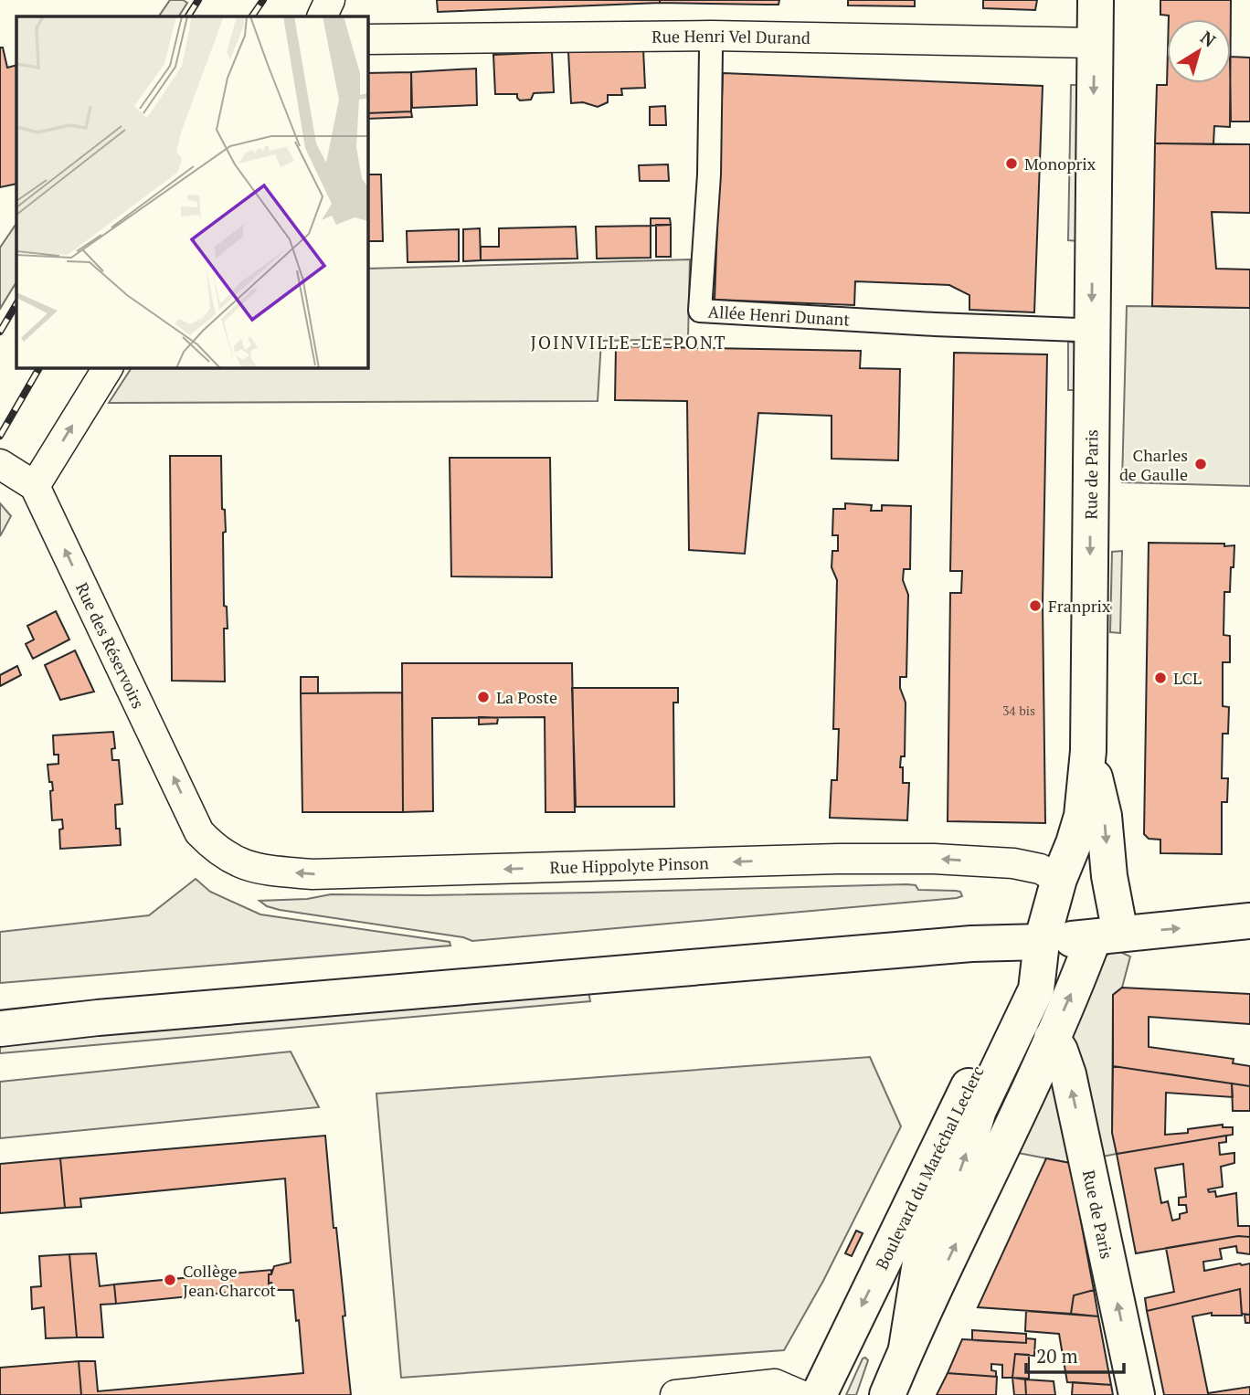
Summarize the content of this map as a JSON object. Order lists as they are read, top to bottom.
{
  "streets": {
    "main road": ["Rue de Paris", "Boulevard du Maréchal Leclerc"],
    "street": [
      "Rue Henri Vel Durand",
      "Allée Henri Dunant",
      "Rue des Réservoirs",
      "Rue Hippolyte Pinson"
    ]
  },
  "crossings": [
    ["Rue Henri Vel Durand", "Rue de Paris"],
    ["Rue de Paris", "Rue Hippolyte Pinson"],
    ["Rue de Paris", "Boulevard du Maréchal Leclerc"],
    ["Rue des Réservoirs", "Rue Hippolyte Pinson"]
  ],
  "one_way": ["Rue des Réservoirs", "Rue Hippolyte Pinson"],
  "districts": ["JOINVILLE-LE-PONT"],
  "places": [
    "Monoprix",
    "Charles de Gaulle",
    "Franprix",
    "LCL",
    "La Poste",
    "Collège Jean Charcot"
  ],
  "house_numbers": ["34 bis"],
  "scale_bar": "20 m",
  "north": "top right"
}
